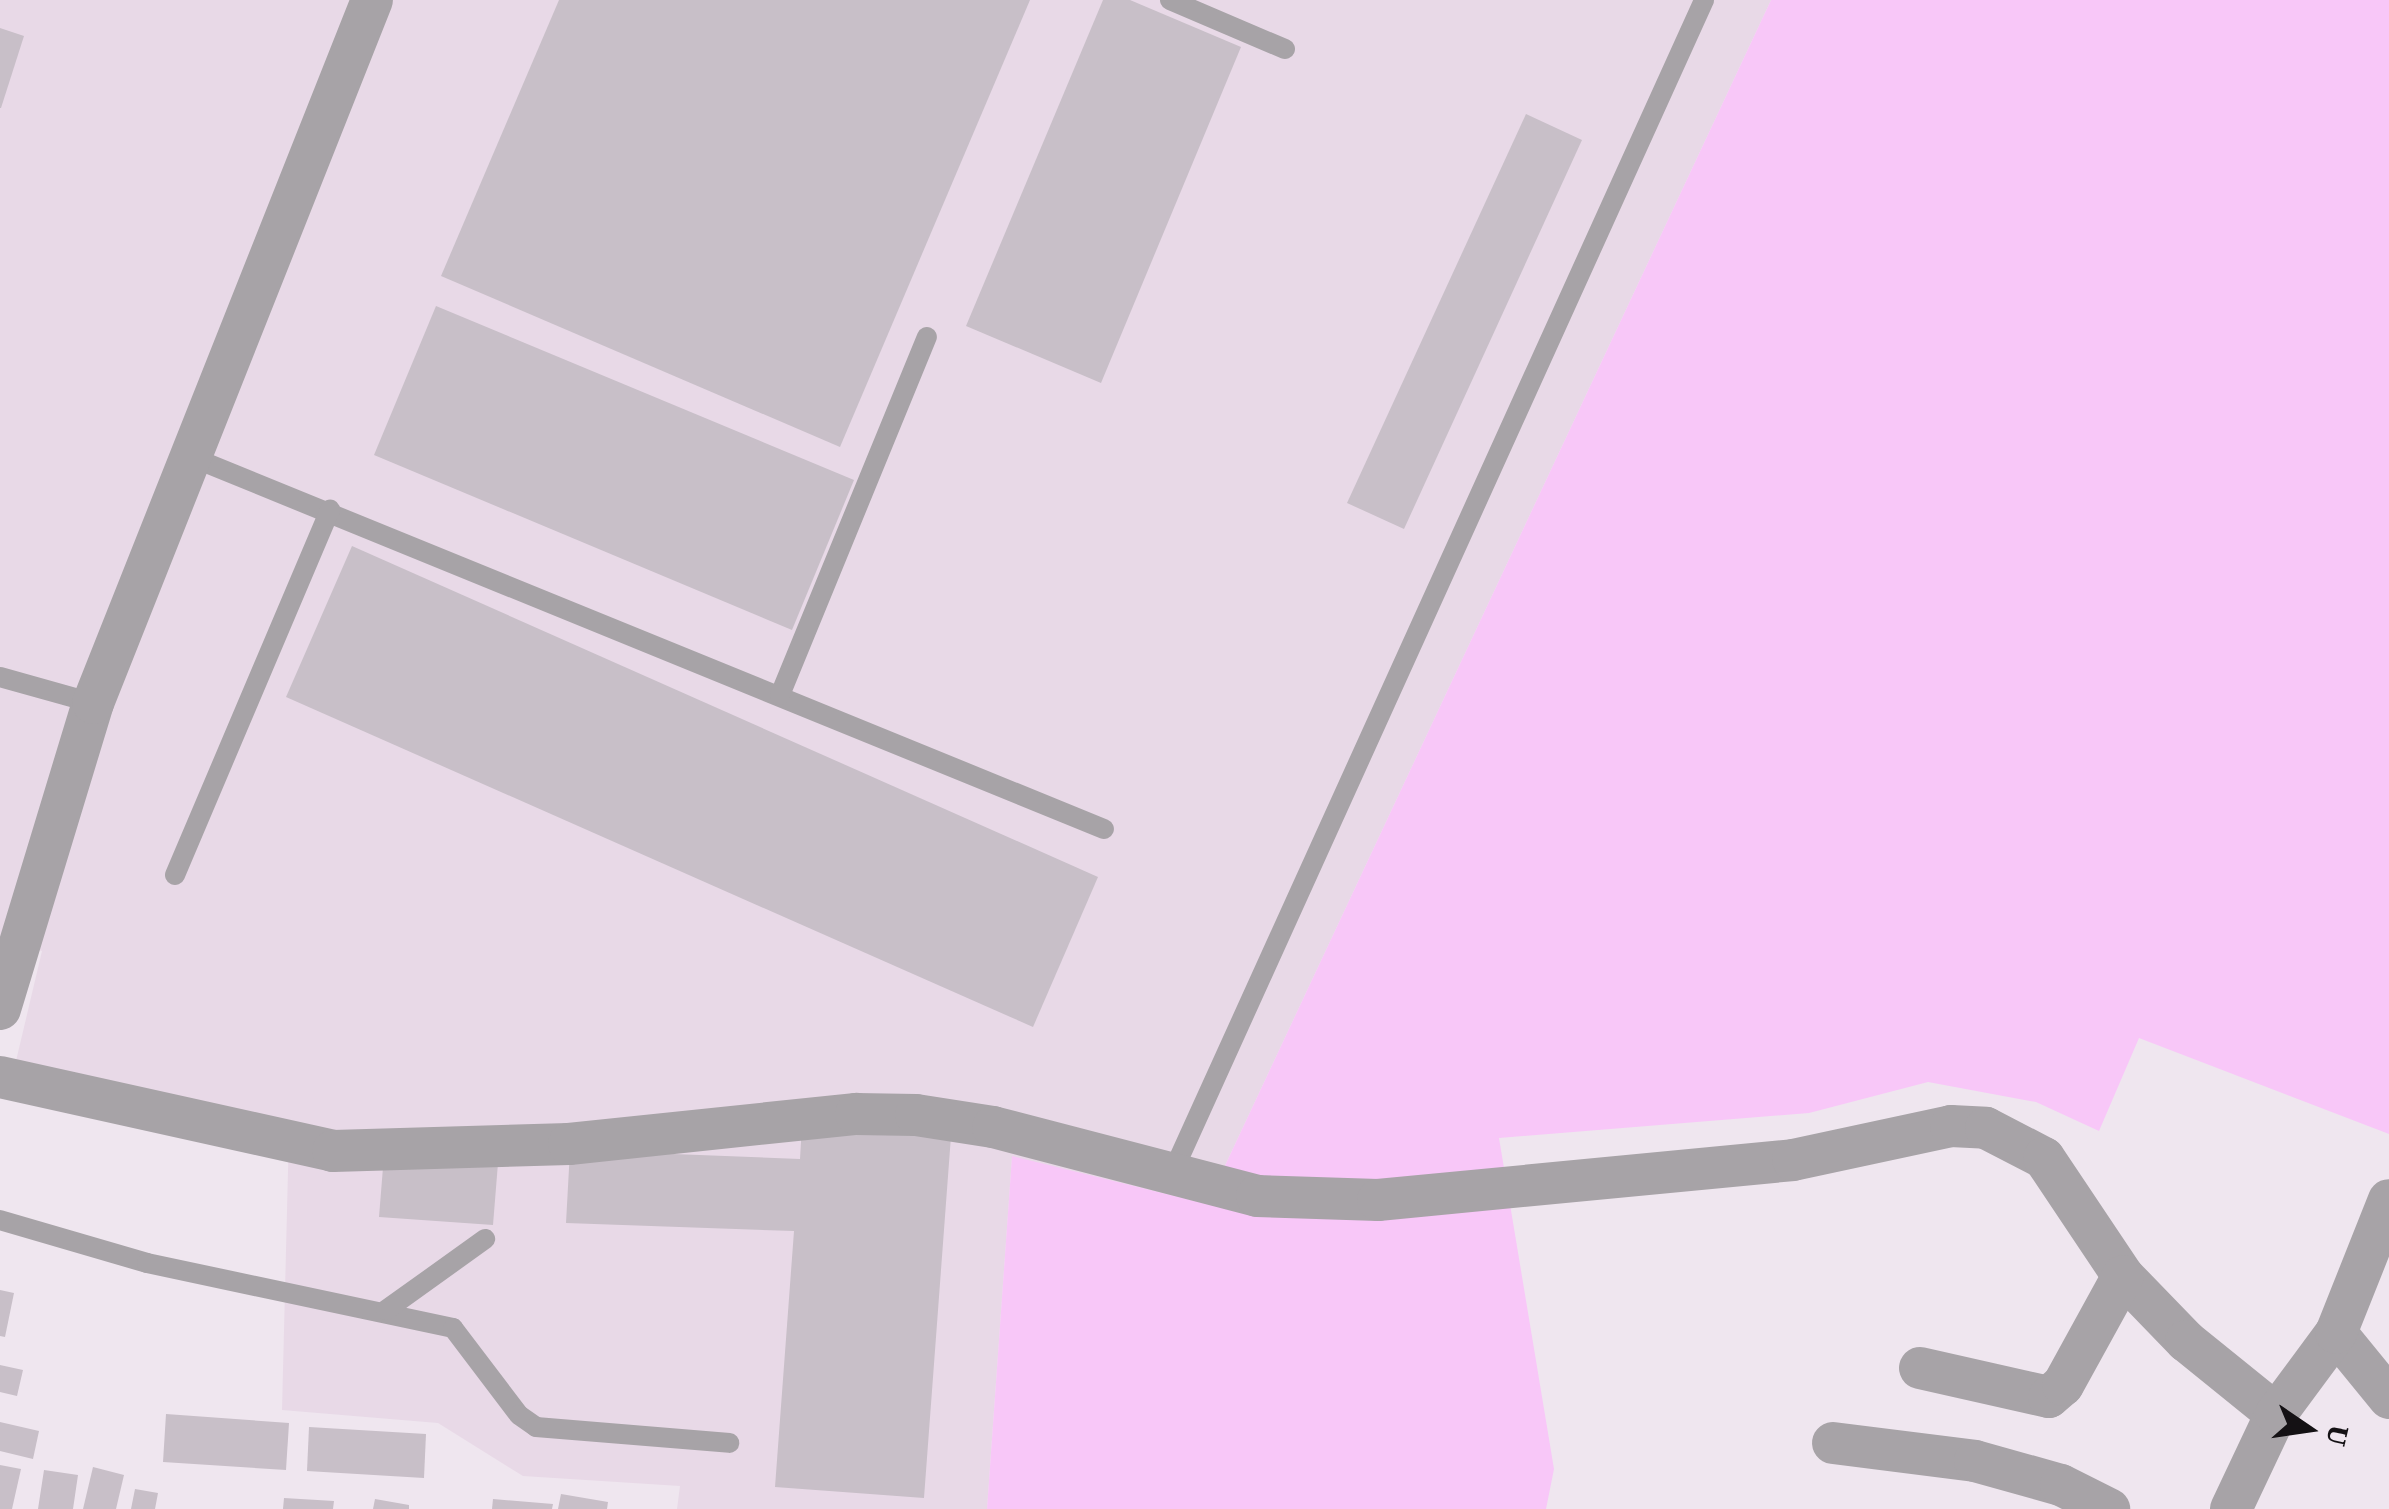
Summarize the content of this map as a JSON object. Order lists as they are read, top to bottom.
{
  "north": "right"
}
